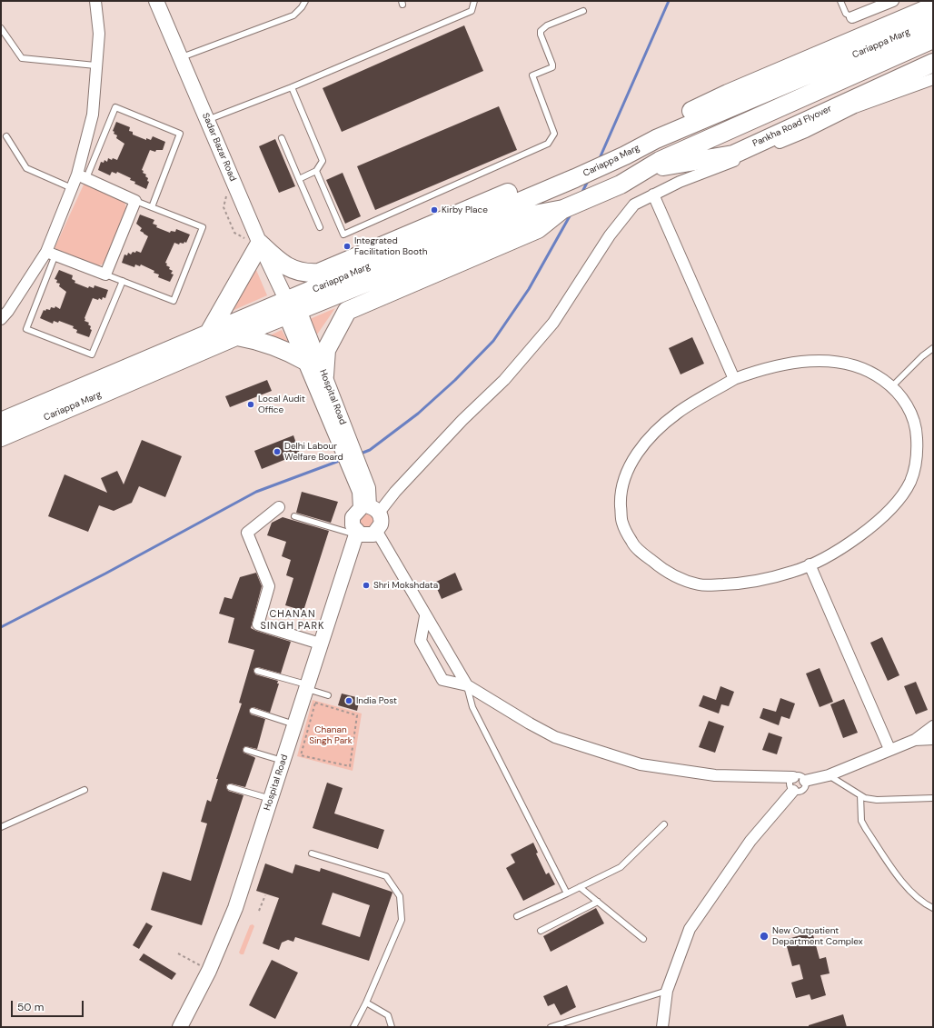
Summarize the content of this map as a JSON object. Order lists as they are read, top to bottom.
{
  "streets": {
    "main road": ["Cariappa Marg", "Pankha Road Flyover"],
    "street": ["Sadar Bazar Road", "Hospital Road"]
  },
  "crossings": [
    ["Cariappa Marg", "Pankha Road Flyover"],
    ["Cariappa Marg", "Sadar Bazar Road"],
    ["Cariappa Marg", "Hospital Road"],
    ["Sadar Bazar Road", "Hospital Road"]
  ],
  "districts": ["CHANAN SINGH PARK"],
  "parks": ["Chanan Singh Park"],
  "places": [
    "Kirby Place",
    "Integrated Facilitation Booth",
    "Local Audit Office",
    "Delhi Labour Welfare Board",
    "Shri Mokshdata",
    "India Post",
    "New Outpatient Department Complex"
  ],
  "scale_bar": "50 m"
}
